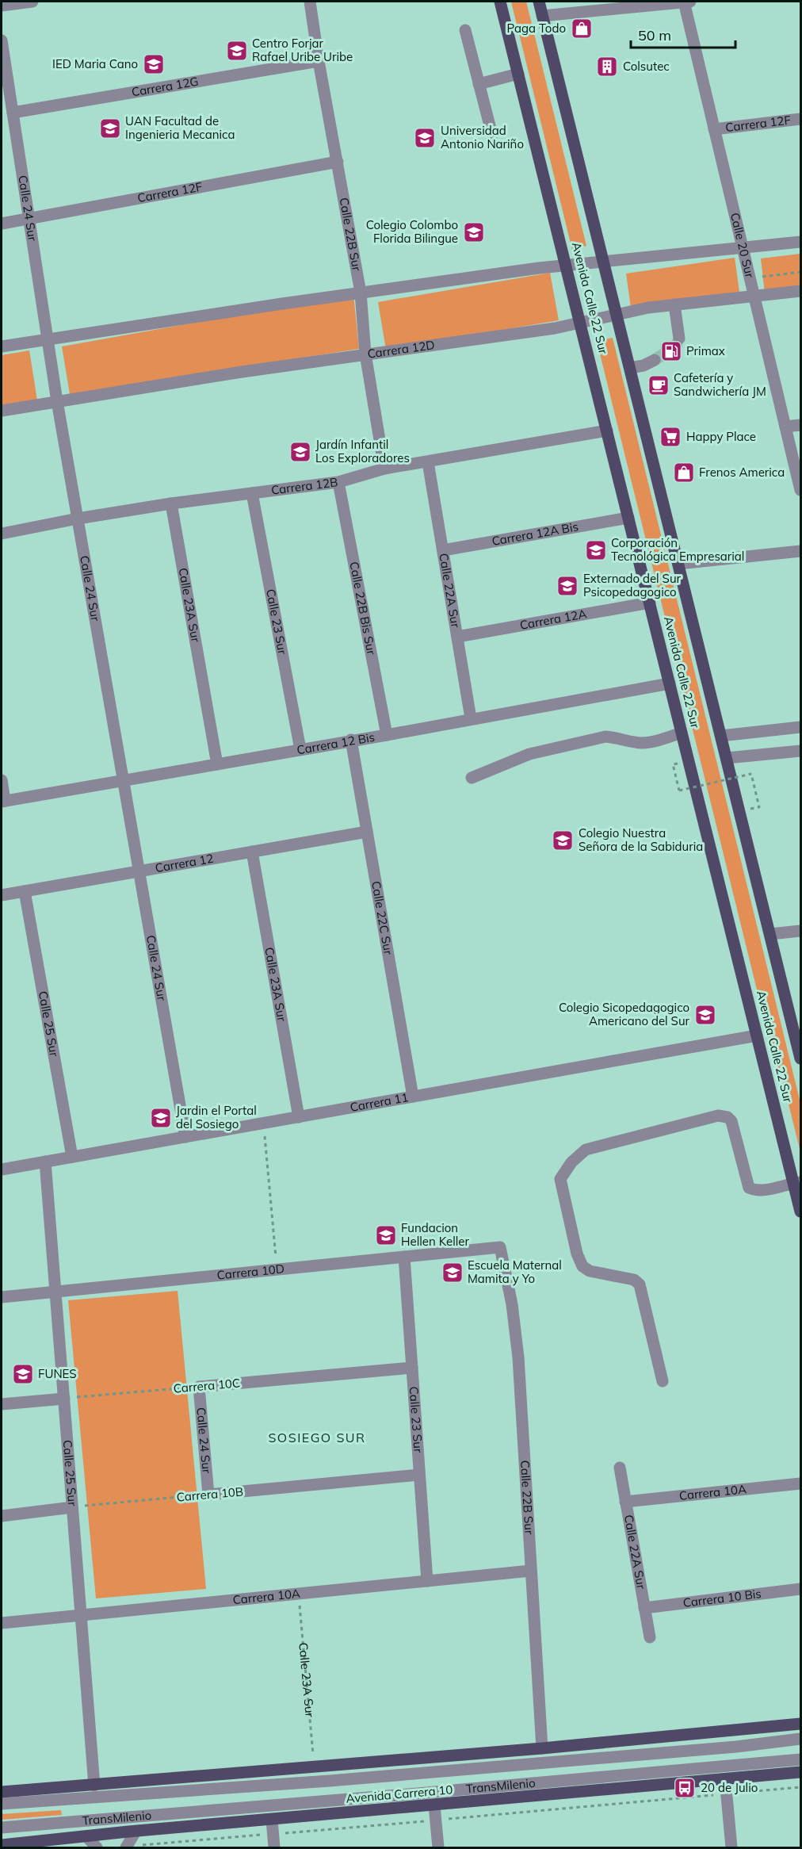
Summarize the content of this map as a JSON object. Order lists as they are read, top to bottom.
{
  "streets": {
    "main road": ["Avenida Calle 22 Sur", "Avenida Carrera 10"],
    "street": [
      "Carrera 12G",
      "Carrera 12F",
      "Calle 24 Sur",
      "Calle 22B Sur",
      "Calle 20 Sur",
      "Carrera 12D",
      "Carrera 12B",
      "Carrera 12A Bis",
      "Calle 22A Sur",
      "Calle 23A Sur",
      "Calle 22B Bis Sur",
      "Carrera 12A",
      "Calle 23 Sur",
      "Carrera 12 Bis",
      "Carrera 12",
      "Calle 22C Sur",
      "Calle 25 Sur",
      "Carrera 11",
      "Carrera 10D",
      "Carrera 10C",
      "Carrera 10A",
      "Carrera 10B",
      "Carrera 10 Bis",
      "TransMilenio"
    ]
  },
  "crossings": [
    ["Carrera 12G", "Calle 24 Sur"],
    ["Carrera 12G", "Calle 22B Sur"],
    ["Carrera 12F", "Calle 24 Sur"],
    ["Carrera 12F", "Calle 22B Sur"],
    ["Carrera 12F", "Calle 20 Sur"],
    ["Calle 24 Sur", "Carrera 12D"],
    ["Calle 24 Sur", "Carrera 12B"],
    ["Calle 24 Sur", "Carrera 12 Bis"],
    ["Calle 24 Sur", "Carrera 12"],
    ["Calle 24 Sur", "Carrera 11"],
    ["Calle 24 Sur", "Carrera 10C"],
    ["Calle 24 Sur", "Carrera 10B"],
    ["Calle 22B Sur", "Carrera 12D"],
    ["Calle 22B Sur", "Carrera 12B"],
    ["Calle 22B Sur", "Carrera 10D"],
    ["Calle 22B Sur", "Carrera 10A"],
    ["Calle 20 Sur", "Carrera 12D"],
    ["Avenida Calle 22 Sur", "Carrera 12D"],
    ["Avenida Calle 22 Sur", "Carrera 12B"],
    ["Avenida Calle 22 Sur", "Carrera 12A Bis"],
    ["Avenida Calle 22 Sur", "Carrera 12A"],
    ["Avenida Calle 22 Sur", "Carrera 12 Bis"],
    ["Avenida Calle 22 Sur", "Carrera 11"],
    ["Carrera 12B", "Calle 22A Sur"],
    ["Carrera 12B", "Calle 23A Sur"],
    ["Carrera 12B", "Calle 22B Bis Sur"],
    ["Carrera 12B", "Calle 23 Sur"],
    ["Carrera 12A Bis", "Calle 22A Sur"],
    ["Calle 22A Sur", "Carrera 12A"],
    ["Calle 22A Sur", "Carrera 12 Bis"],
    ["Calle 22A Sur", "Carrera 10A"],
    ["Calle 22A Sur", "Carrera 10 Bis"],
    ["Calle 23A Sur", "Carrera 12 Bis"],
    ["Calle 23A Sur", "Carrera 12"],
    ["Calle 23A Sur", "Carrera 11"],
    ["Calle 23A Sur", "Carrera 10A"],
    ["Calle 22B Bis Sur", "Carrera 12 Bis"],
    ["Calle 23 Sur", "Carrera 12 Bis"],
    ["Calle 23 Sur", "Carrera 10D"],
    ["Calle 23 Sur", "Carrera 10C"],
    ["Calle 23 Sur", "Carrera 10A"],
    ["Calle 23 Sur", "Carrera 10B"],
    ["Carrera 12 Bis", "Calle 22C Sur"],
    ["Carrera 12", "Calle 22C Sur"],
    ["Carrera 12", "Calle 25 Sur"],
    ["Calle 22C Sur", "Carrera 11"],
    ["Calle 25 Sur", "Carrera 11"],
    ["Calle 25 Sur", "Carrera 10D"],
    ["Calle 25 Sur", "Carrera 10C"],
    ["Calle 25 Sur", "Carrera 10A"],
    ["Calle 25 Sur", "Carrera 10B"]
  ],
  "districts": ["SOSIEGO SUR"],
  "places": {
    "shop": ["Paga Todo", "Frenos America"],
    "school or university": [
      "Centro Forjar Rafael Uribe Uribe",
      "IED Maria Cano",
      "UAN Facultad de Ingenieria Mecanica",
      "Universidad Antonio Nariño",
      "Colegio Colombo Florida Bilingue",
      "Jardín Infantil Los Exploradores",
      "Corporación Tecnológica Empresarial",
      "Externado del Sur Psicopedagogico",
      "Colegio Nuestra Señora de la Sabiduria",
      "Colegio Sicopedagogico Americano del Sur",
      "Jardin el Portal del Sosiego",
      "Fundacion Hellen Keller",
      "Escuela Maternal Mamita y Yo",
      "FUNES"
    ],
    "building": ["Colsutec"],
    "fuel station": ["Primax"],
    "cafe": ["Cafetería y Sandwichería JM"],
    "supermarket": ["Happy Place"],
    "bus stop": ["20 de Julio"]
  },
  "scale_bar": "50 m"
}
